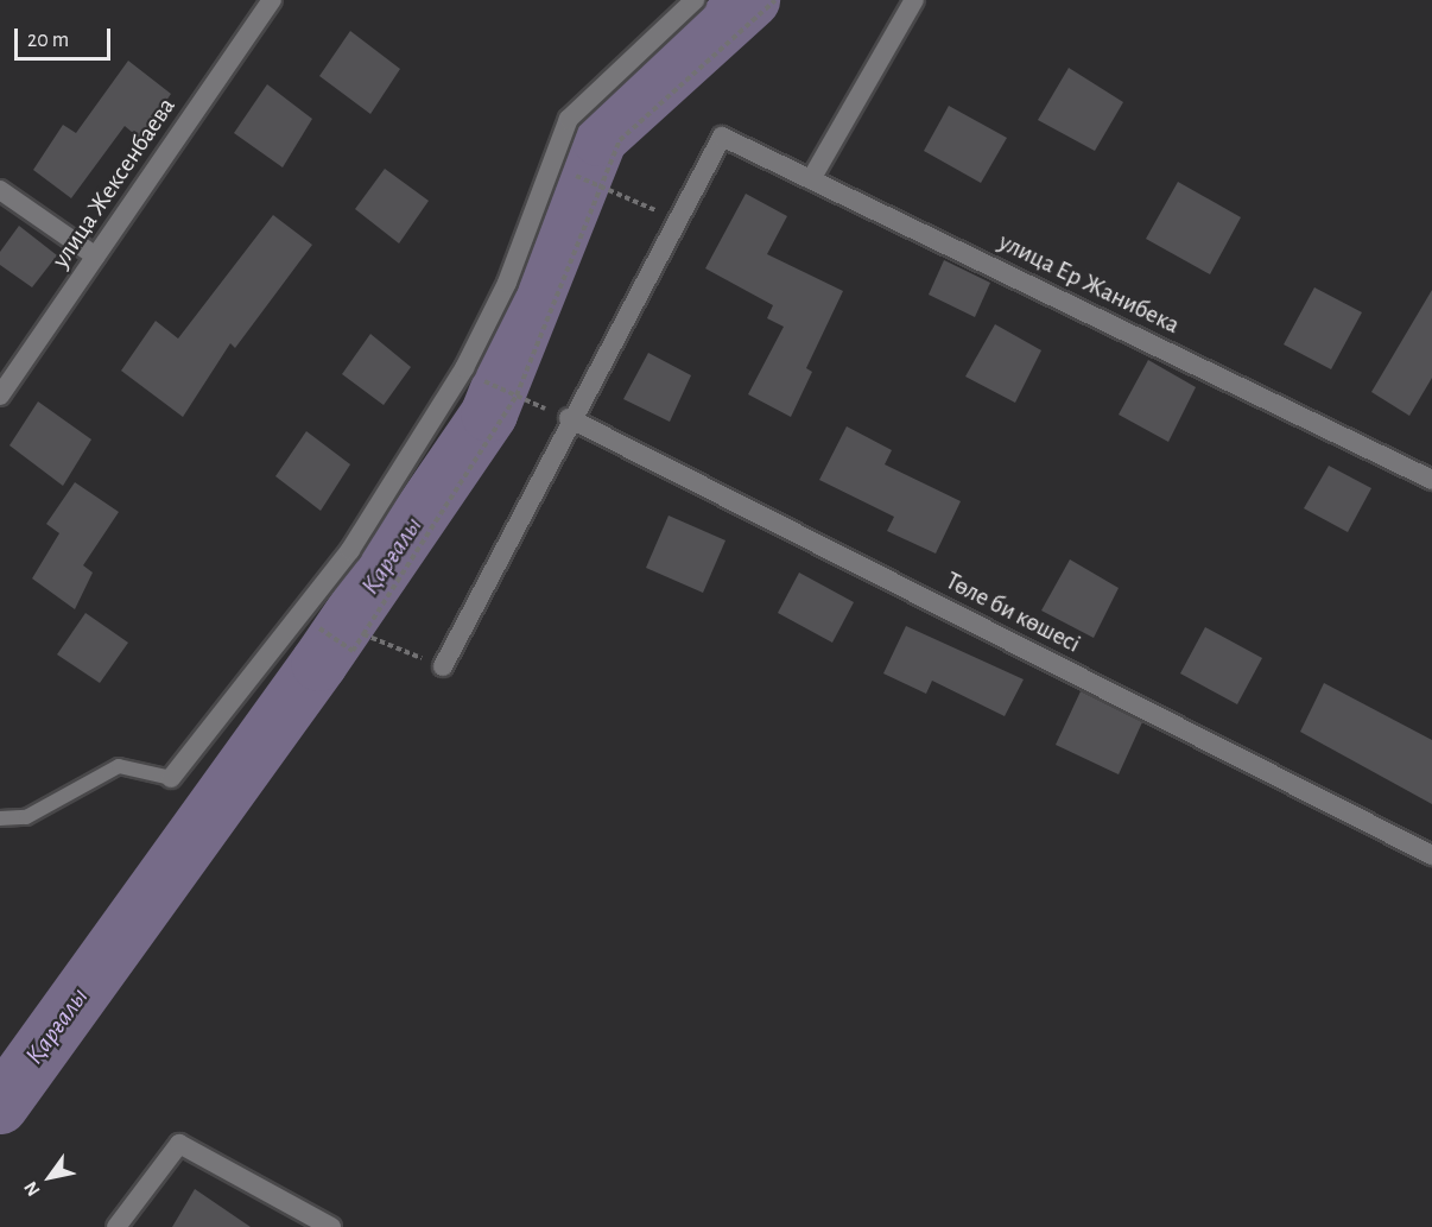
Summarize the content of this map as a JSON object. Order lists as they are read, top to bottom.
{
  "streets": {
    "street": ["улица Жексенбаева", "улица Ер Жанибека", "Төле би көшесі"]
  },
  "water": ["Қарғалы"],
  "scale_bar": "20 m",
  "north": "bottom left"
}
